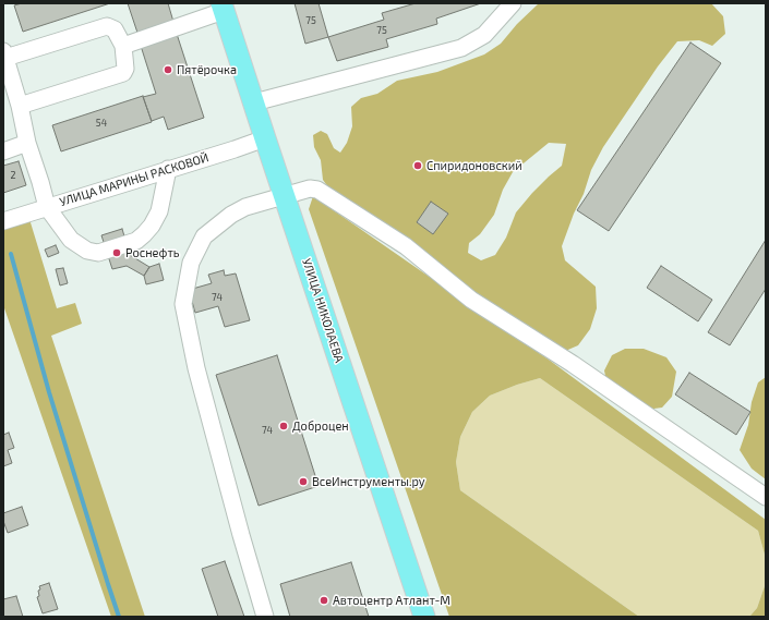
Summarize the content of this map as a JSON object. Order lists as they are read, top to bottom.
{
  "streets": {
    "main road": ["УЛИЦА НИКОЛАЕВА"],
    "street": ["УЛИЦА МАРИНЫ РАСКОВОЙ"]
  },
  "crossings": [
    ["УЛИЦА МАРИНЫ РАСКОВОЙ", "УЛИЦА НИКОЛАЕВА"]
  ],
  "places": [
    "Пятёрочка",
    "Спиридоновский",
    "Роснефть",
    "Доброцен",
    "ВсеИнструменты.ру",
    "Автоцентр Атлант-М"
  ],
  "house_numbers": [
    "75",
    "75",
    "54",
    "2",
    "74",
    "74"
  ]
}
